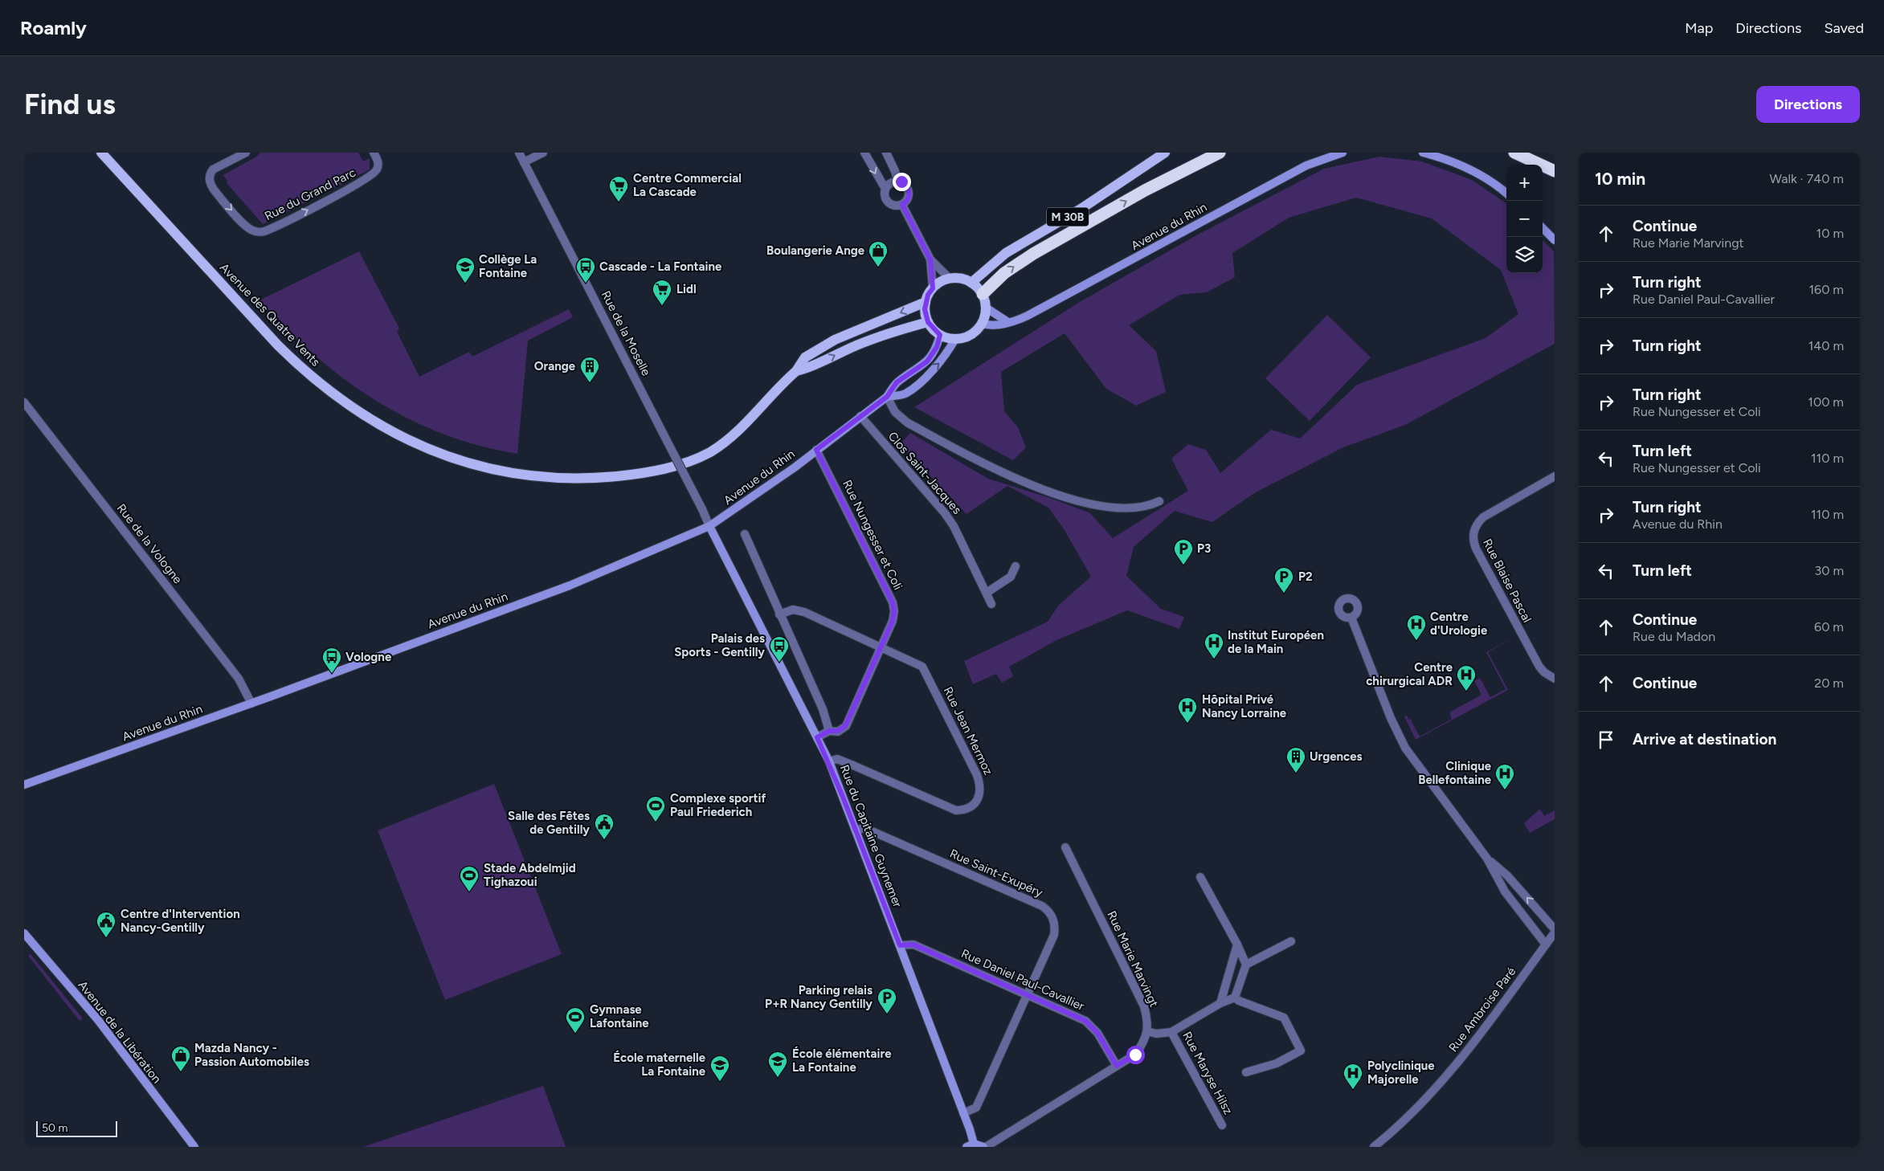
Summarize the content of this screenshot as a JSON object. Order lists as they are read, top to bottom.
{
  "streets": {
    "main road": [
      "M 30B",
      "Avenue du Rhin",
      "Avenue des Quatre Vents",
      "Rue du Capitaine Guynemer",
      "Avenue de la Libération"
    ],
    "street": [
      "Rue du Grand Parc",
      "Rue de la Moselle",
      "Clos Saint-Jacques",
      "Rue Nungesser et Coli",
      "Rue de la Vologne",
      "Rue Blaise Pascal",
      "Rue Jean Mermoz",
      "Rue Saint-Exupéry",
      "Rue Marie Marvingt",
      "Rue Daniel Paul-Cavallier",
      "Rue Ambroise Paré",
      "Rue Maryse Hilsz"
    ]
  },
  "crossings": [
    ["M 30B", "Avenue du Rhin"],
    ["M 30B", "Avenue des Quatre Vents"],
    ["Avenue du Rhin", "Avenue des Quatre Vents"],
    ["Avenue du Rhin", "Rue de la Moselle"],
    ["Avenue du Rhin", "Clos Saint-Jacques"],
    ["Avenue du Rhin", "Rue Nungesser et Coli"],
    ["Avenue du Rhin", "Rue de la Vologne"],
    ["Avenue du Rhin", "Rue du Capitaine Guynemer"],
    ["Rue de la Moselle", "Rue du Capitaine Guynemer"],
    ["Rue Nungesser et Coli", "Rue Jean Mermoz"],
    ["Rue Jean Mermoz", "Rue du Capitaine Guynemer"],
    ["Rue du Capitaine Guynemer", "Rue Saint-Exupéry"],
    ["Rue du Capitaine Guynemer", "Rue Daniel Paul-Cavallier"],
    ["Rue Saint-Exupéry", "Rue Daniel Paul-Cavallier"]
  ],
  "places": {
    "supermarket": ["Centre Commercial La Cascade", "Lidl"],
    "shop": ["Boulangerie Ange", "Mazda Nancy - Passion Automobiles"],
    "school or university": ["Collège La Fontaine", "École élémentaire La Fontaine", "École maternelle La Fontaine"],
    "bus stop": ["Cascade - La Fontaine", "Palais des Sports - Gentilly", "Vologne"],
    "building": ["Orange", "Urgences"],
    "parking": ["P3", "P2", "Parking relais P+R Nancy Gentilly"],
    "hospital": [
      "Centre d'Urologie",
      "Institut Européen de la Main",
      "Centre chirurgical ADR",
      "Hôpital Privé Nancy Lorraine",
      "Clinique Bellefontaine",
      "Polyclinique Majorelle"
    ],
    "sports": ["Complexe sportif Paul Friederich", "Stade Abdelmjid Tighazoui", "Gymnase Lafontaine"],
    "public building": ["Salle des Fêtes de Gentilly", "Centre d'Intervention Nancy-Gentilly"]
  },
  "scale_bar": "50 m",
  "page": {
    "header": "Roamly",
    "nav": ["Map", "Directions", "Saved"],
    "buttons": "Directions",
    "title": "Find us",
    "heading": ["10 min", "Walk · 740 m"],
    "map_buttons": ["+", "−"],
    "list": [
      ["Continue", "Rue Marie Marvingt", "10 m"],
      ["Turn right", "Rue Daniel Paul-Cavallier", "160 m"],
      ["Turn right", "140 m"],
      ["Turn right", "Rue Nungesser et Coli", "100 m"],
      ["Turn left", "Rue Nungesser et Coli", "110 m"],
      ["Turn right", "Avenue du Rhin", "110 m"],
      ["Turn left", "30 m"],
      ["Continue", "Rue du Madon", "60 m"],
      ["Continue", "20 m"],
      "Arrive at destination"
    ],
    "scale": "50 m"
  }
}
